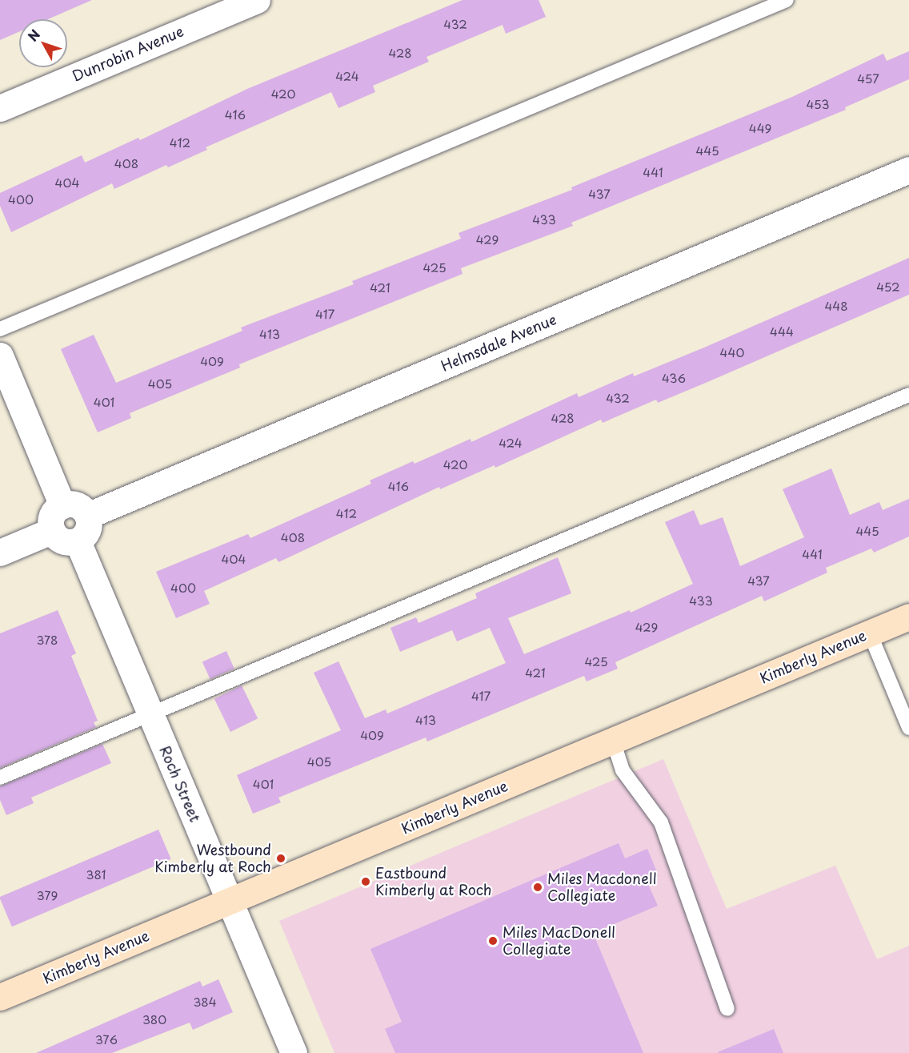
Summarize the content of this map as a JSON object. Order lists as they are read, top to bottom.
{
  "streets": {
    "street": [
      "Dunrobin Avenue",
      "Helmsdale Avenue",
      "Kimberly Avenue",
      "Roch Street"
    ]
  },
  "crossings": [
    ["Helmsdale Avenue", "Roch Street"],
    ["Kimberly Avenue", "Roch Street"]
  ],
  "places": [
    "Westbound Kimberly at Roch",
    "Eastbound Kimberly at Roch",
    "Miles Macdonell Collegiate",
    "Miles MacDonell Collegiate"
  ],
  "house_numbers": [
    "432",
    "428",
    "424",
    "457",
    "420",
    "453",
    "416",
    "449",
    "412",
    "445",
    "408",
    "441",
    "404",
    "437",
    "400",
    "433",
    "429",
    "425",
    "452",
    "421",
    "448",
    "417",
    "444",
    "413",
    "440",
    "409",
    "436",
    "405",
    "432",
    "401",
    "428",
    "424",
    "420",
    "416",
    "412",
    "445",
    "408",
    "441",
    "404",
    "437",
    "400",
    "433",
    "429",
    "378",
    "425",
    "421",
    "417",
    "413",
    "409",
    "405",
    "401",
    "381",
    "379",
    "384",
    "380",
    "376"
  ],
  "north": "top left"
}
